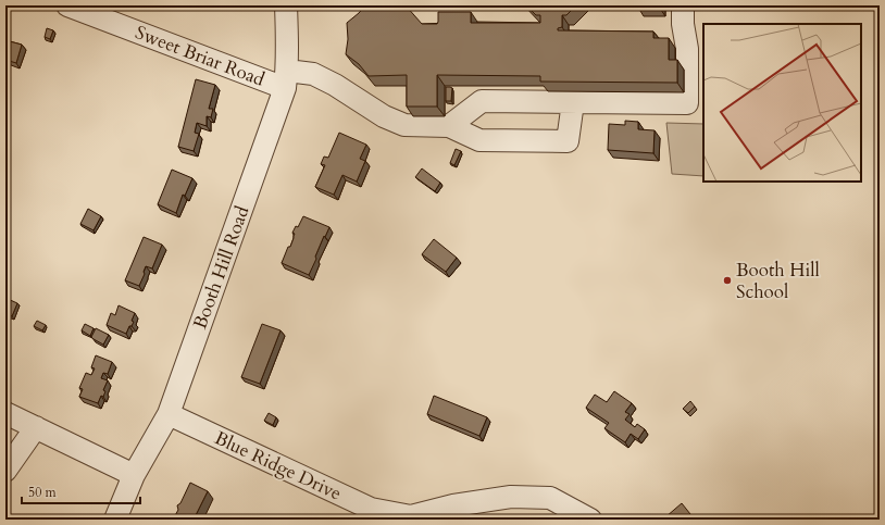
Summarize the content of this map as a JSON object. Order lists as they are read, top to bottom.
{
  "streets": {
    "street": ["Sweet Briar Road", "Booth Hill Road", "Blue Ridge Drive"]
  },
  "crossings": [
    ["Sweet Briar Road", "Booth Hill Road"],
    ["Booth Hill Road", "Blue Ridge Drive"]
  ],
  "places": ["Booth Hill School"],
  "scale_bar": "50 m"
}
